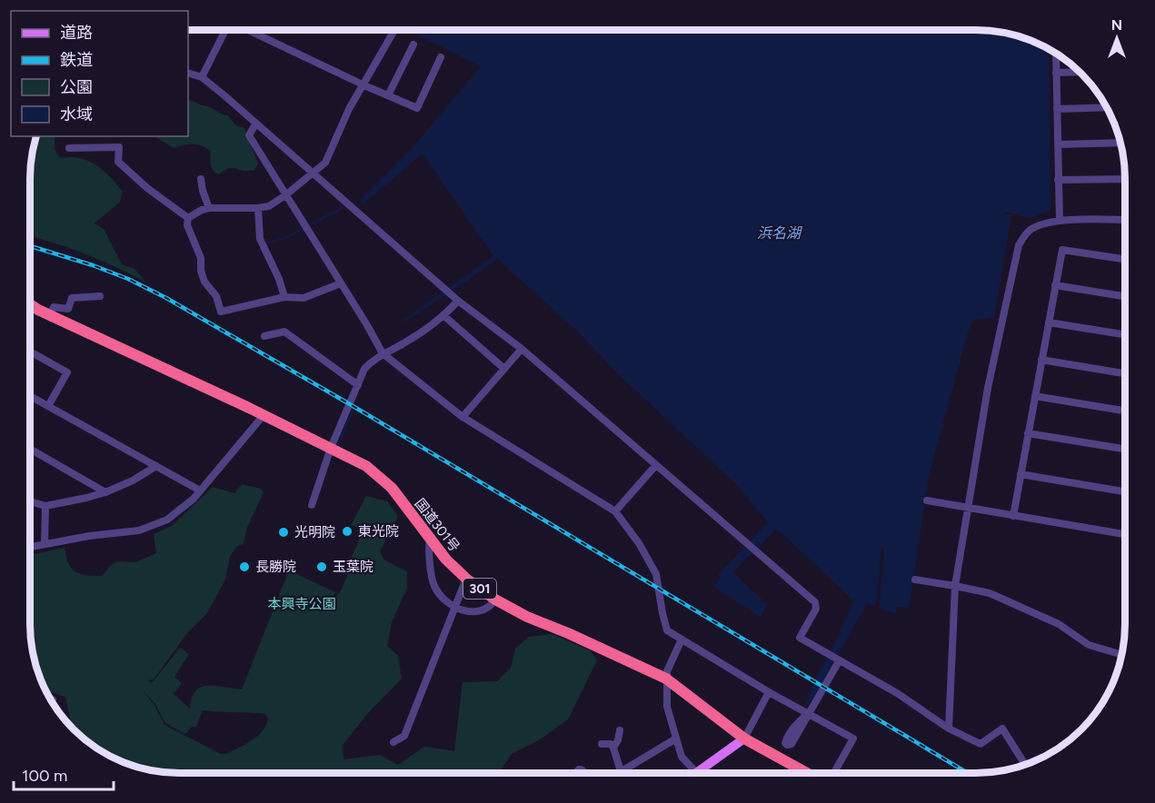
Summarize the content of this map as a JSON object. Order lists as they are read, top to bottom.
{
  "streets": {
    "highway": ["国道301号", "301"]
  },
  "water": ["浜名湖"],
  "parks": ["本興寺公園"],
  "places": [
    "東光院",
    "光明院",
    "長勝院",
    "玉葉院"
  ],
  "legend": [
    "道路",
    "鉄道",
    "公園",
    "水域"
  ],
  "scale_bar": "100 m",
  "north": "top"
}
